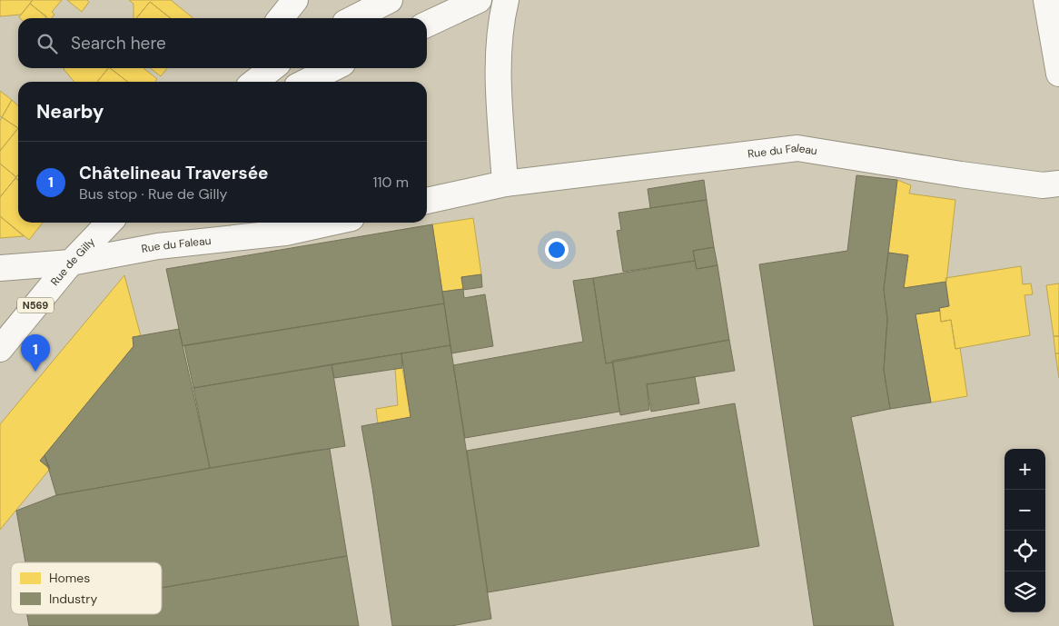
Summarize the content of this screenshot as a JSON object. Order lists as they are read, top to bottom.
{
  "streets": {
    "street": ["Rue du Faleau", "Rue de Gilly", "N569"]
  },
  "crossings": [
    ["Rue du Faleau", "Rue de Gilly"]
  ],
  "legend": ["Homes", "Industry"],
  "page": {
    "search": "Search here",
    "heading": "Nearby",
    "list": [
      {
        "mark": "1",
        "name": "Châtelineau Traversée",
        "note": "Bus stop · Rue de Gilly",
        "value": "110 m"
      }
    ],
    "pins": "1",
    "map_buttons": ["+", "−"]
  }
}
